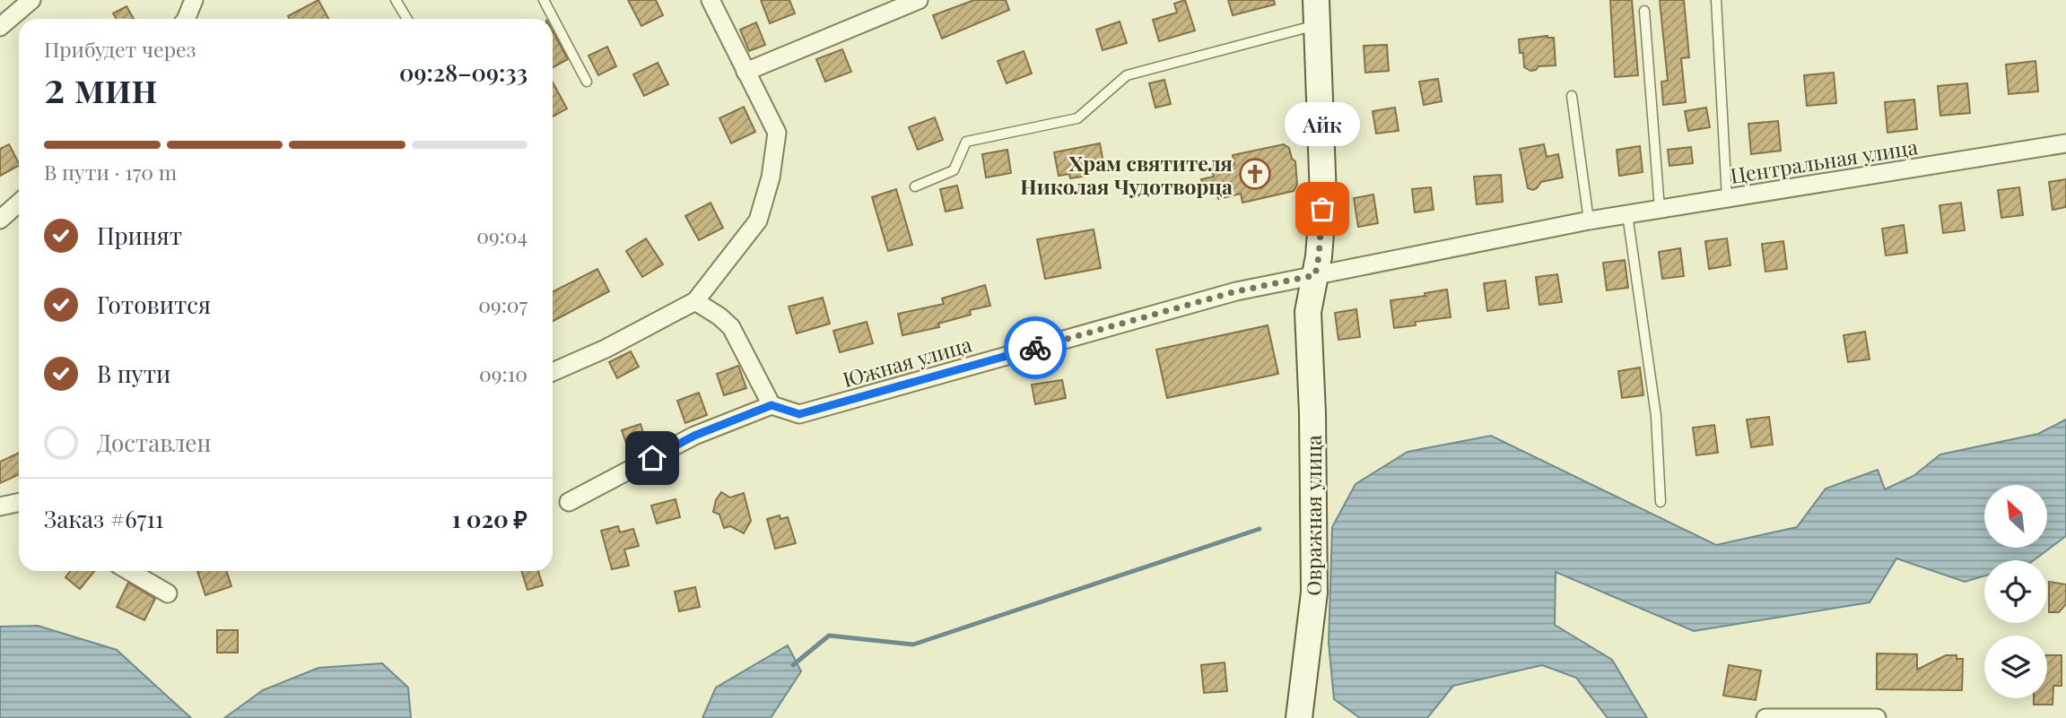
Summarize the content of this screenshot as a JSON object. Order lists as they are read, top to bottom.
{
  "streets": {
    "street": ["Центральная улица", "Южная улица", "Овражная улица"]
  },
  "crossings": [
    ["Центральная улица", "Южная улица"],
    ["Центральная улица", "Овражная улица"],
    ["Южная улица", "Овражная улица"]
  ],
  "places": {
    "church": ["Храм святителя Николая Чудотворца"],
    "other": ["Айк"]
  },
  "north": "top left",
  "page": {
    "heading": ["2 мин", "Прибудет через", "09:28–09:33"],
    "panel": ["Заказ #6711", "1 020 ₽"],
    "bubble": "Айк",
    "bar": "В пути · 170 m",
    "list": [
      ["Принят", "09:04"],
      ["Готовится", "09:07"],
      ["В пути", "09:10"],
      "Доставлен"
    ]
  }
}
